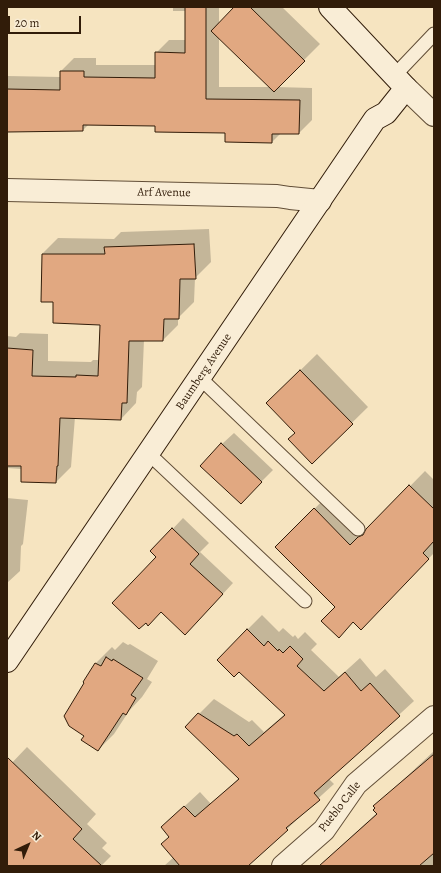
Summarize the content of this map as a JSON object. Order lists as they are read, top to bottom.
{
  "streets": {
    "street": ["Arf Avenue", "Baumberg Avenue", "Pueblo Calle"]
  },
  "crossings": [
    ["Arf Avenue", "Baumberg Avenue"]
  ],
  "scale_bar": "20 m",
  "north": "top right"
}
